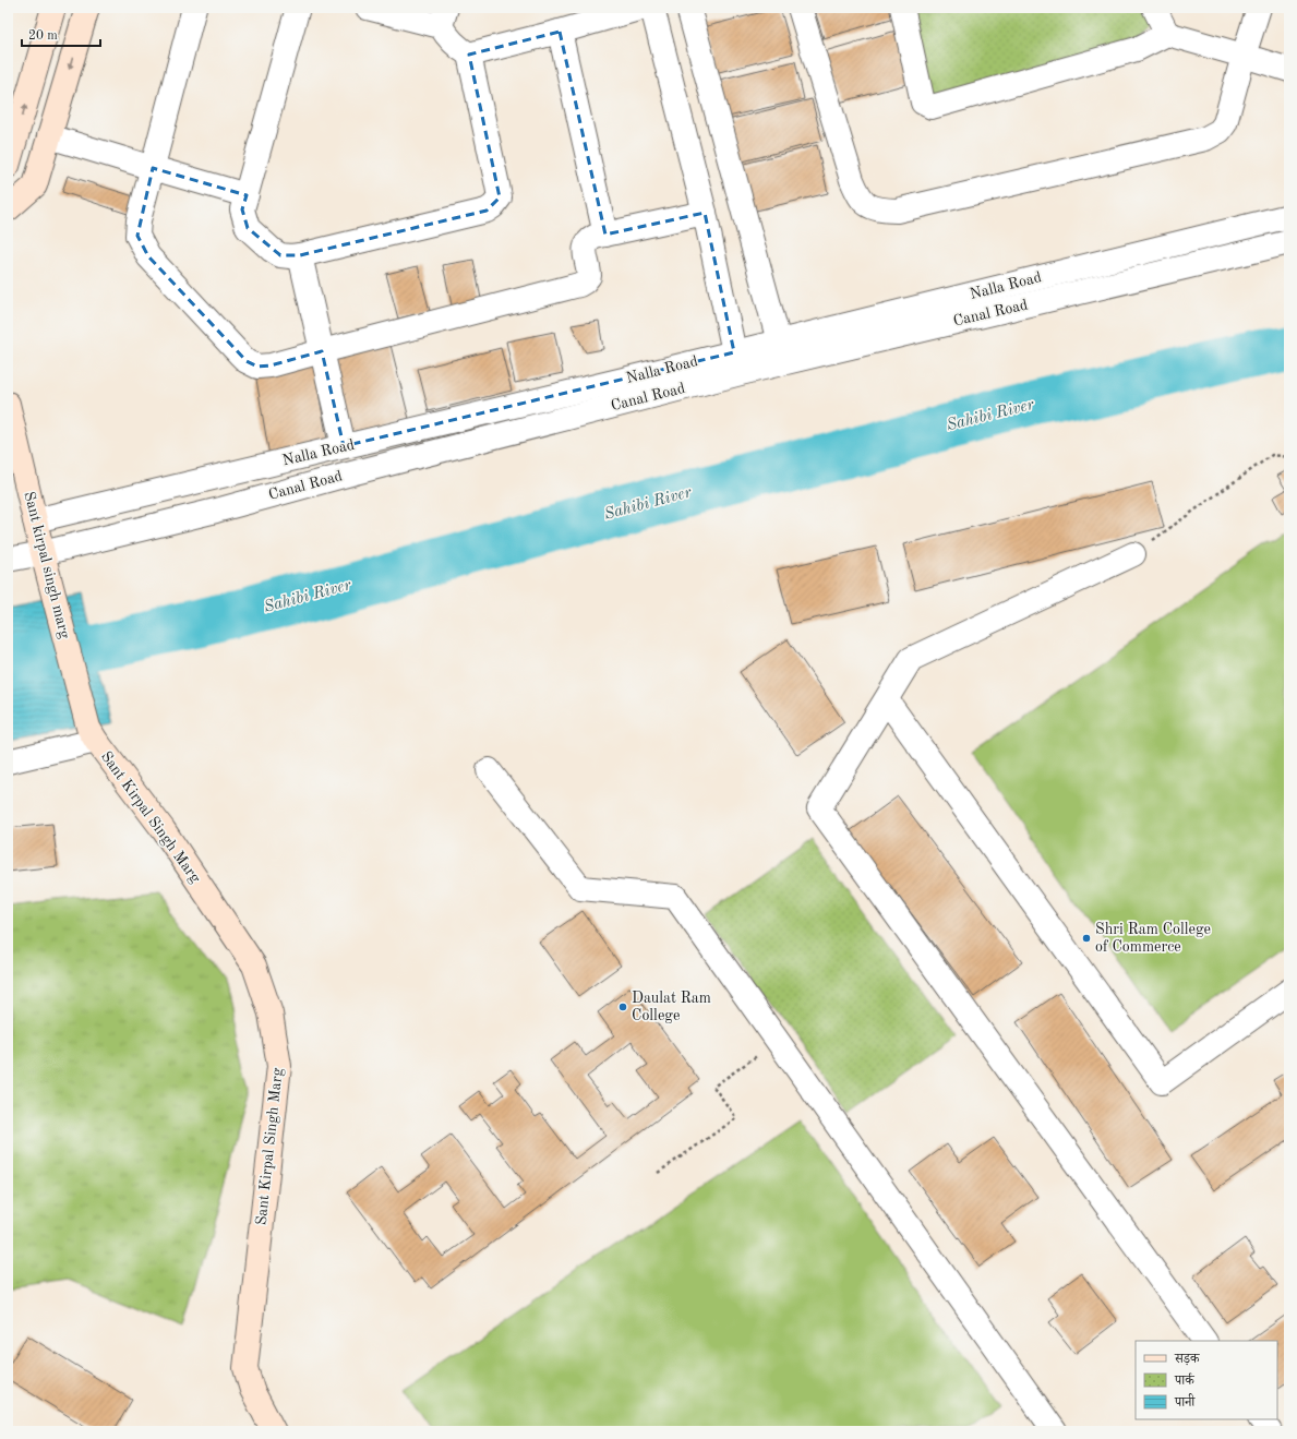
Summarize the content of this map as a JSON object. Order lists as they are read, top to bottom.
{
  "streets": {
    "street": [
      "Nalla Road",
      "Canal Road",
      "Sant kirpal singh marg",
      "Sant Kirpal Singh Marg"
    ]
  },
  "crossings": [
    ["Nalla Road", "Sant kirpal singh marg"],
    ["Canal Road", "Sant kirpal singh marg"],
    ["Sant kirpal singh marg", "Sant Kirpal Singh Marg"]
  ],
  "water": ["Sahibi River"],
  "places": ["Shri Ram College of Commerce", "Daulat Ram College"],
  "legend": ["सड़क", "पार्क", "पानी"],
  "scale_bar": "20 m"
}
